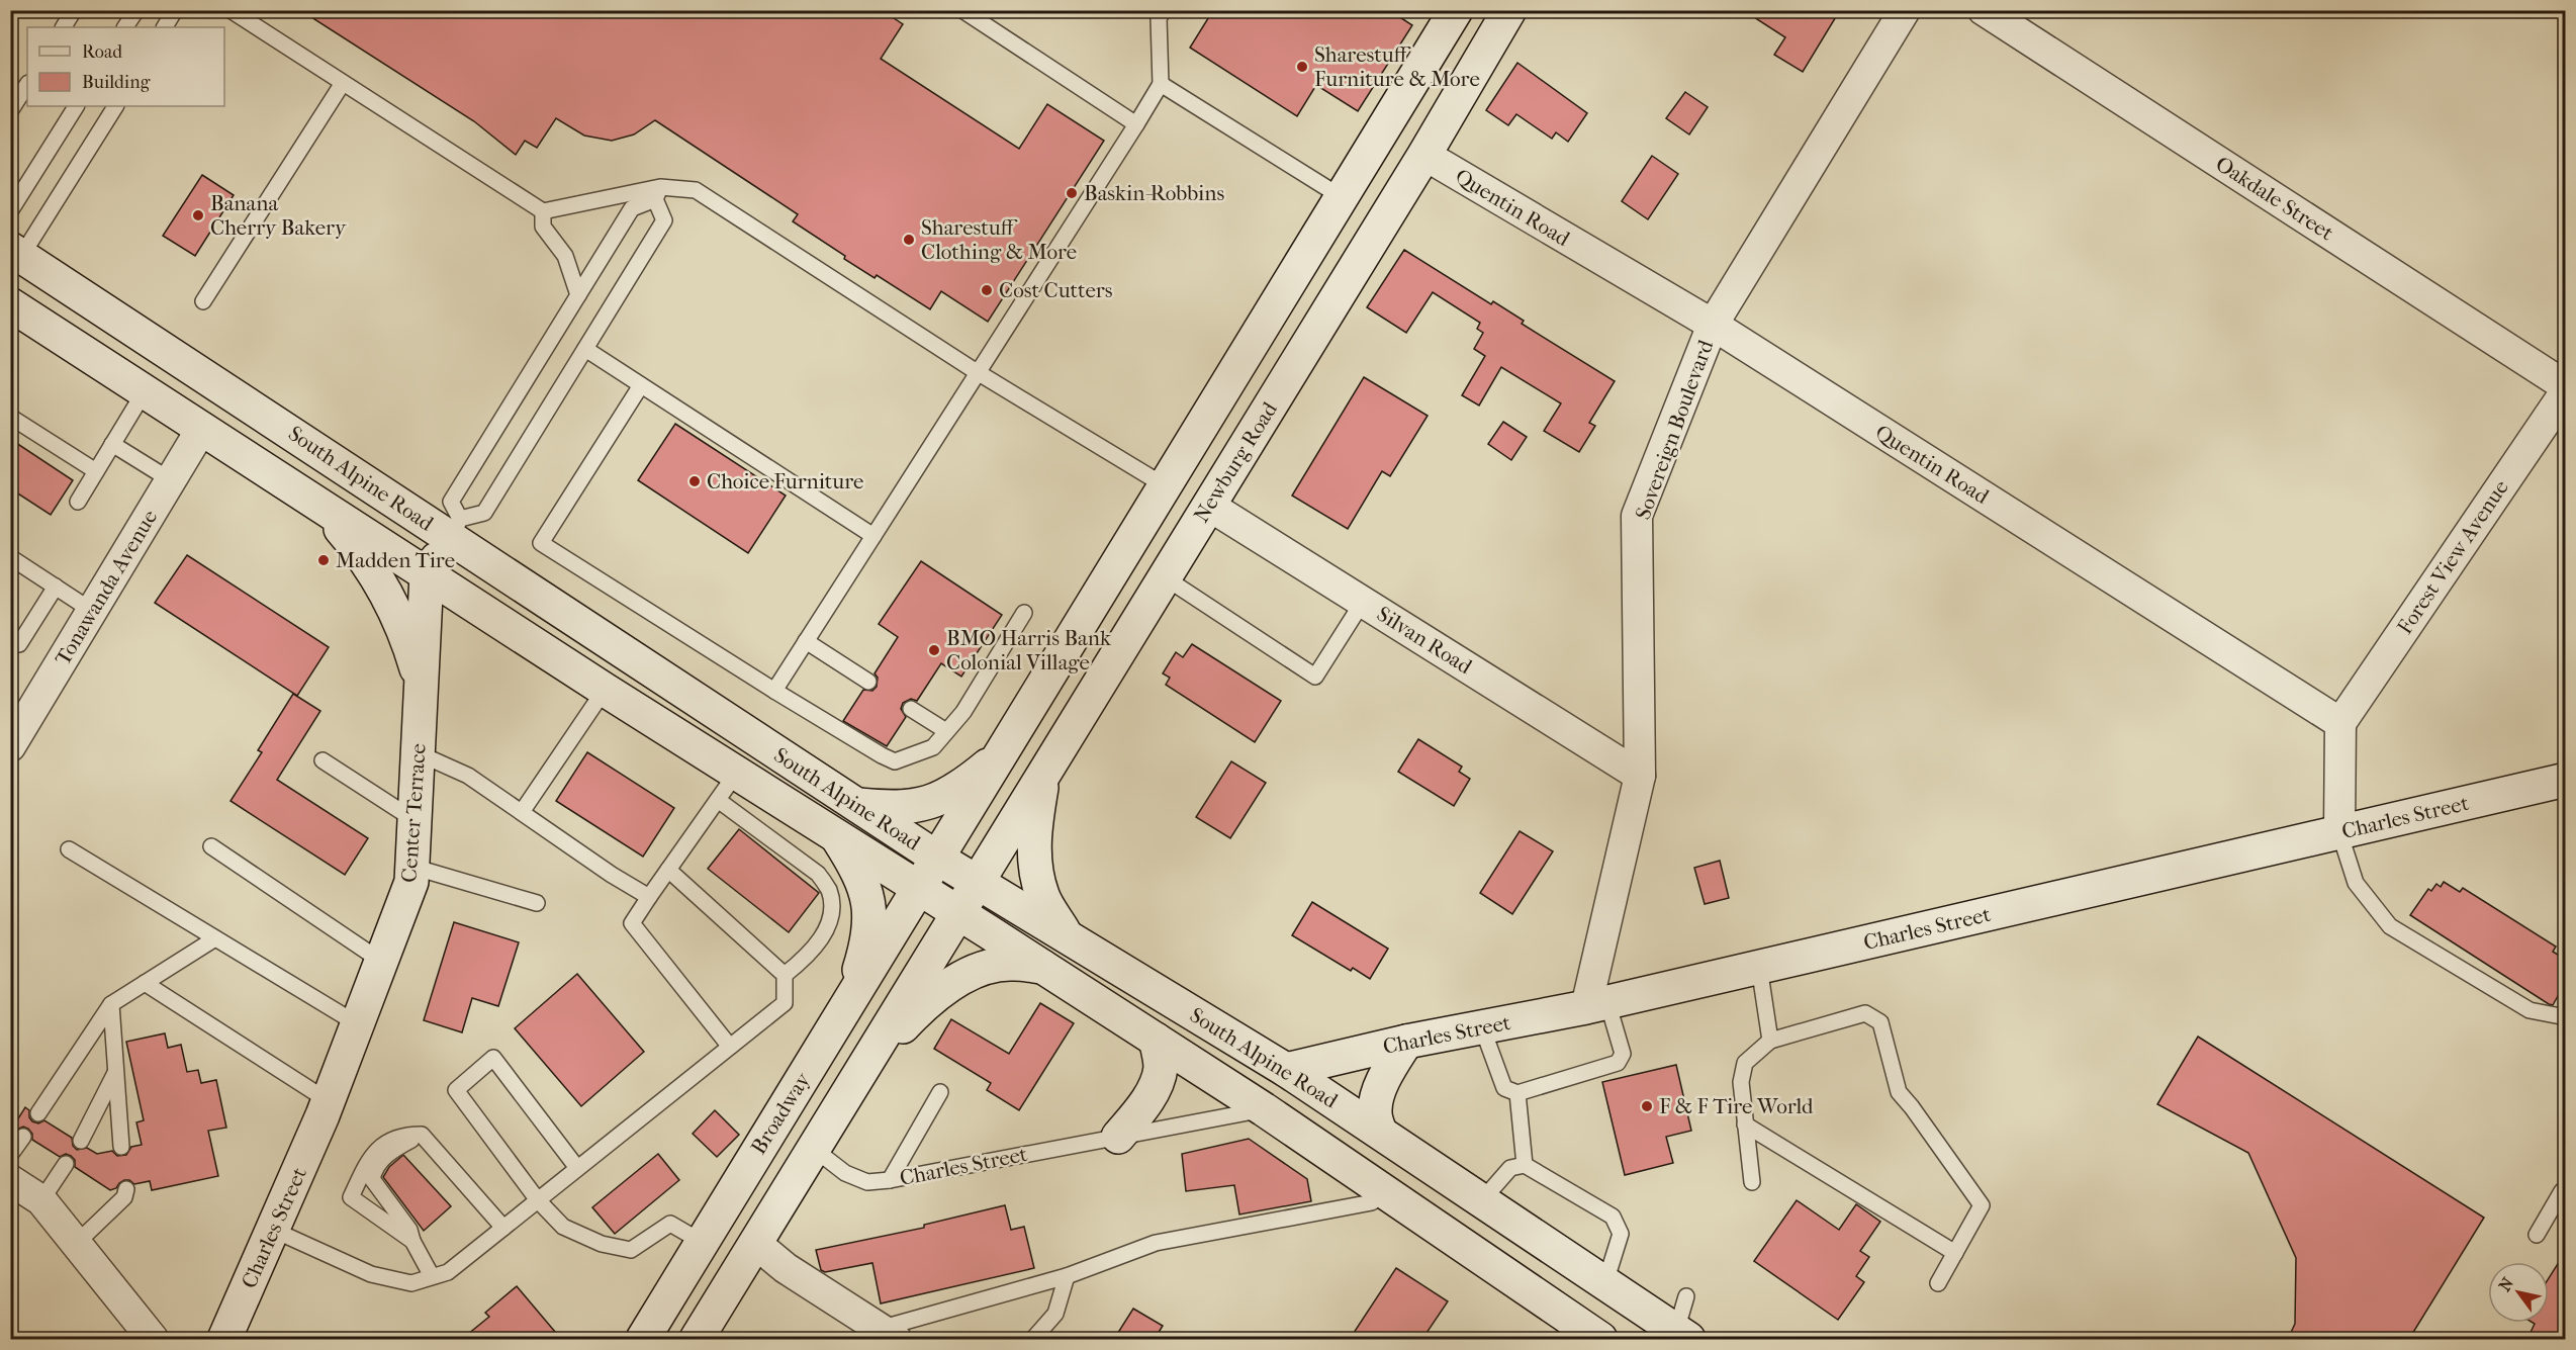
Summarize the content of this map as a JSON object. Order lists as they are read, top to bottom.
{
  "streets": {
    "main road": [
      "Newburg Road",
      "South Alpine Road",
      "Center Terrace",
      "Charles Street",
      "Broadway"
    ],
    "street": [
      "Oakdale Street",
      "Quentin Road",
      "Sovereign Boulevard",
      "Forest View Avenue",
      "Tonawanda Avenue",
      "Silvan Road"
    ]
  },
  "crossings": [
    ["Quentin Road", "Sovereign Boulevard"],
    ["Quentin Road", "Newburg Road"],
    ["Quentin Road", "Forest View Avenue"],
    ["Sovereign Boulevard", "Silvan Road"],
    ["Sovereign Boulevard", "Charles Street"],
    ["Newburg Road", "South Alpine Road"],
    ["Newburg Road", "Silvan Road"],
    ["South Alpine Road", "Tonawanda Avenue"],
    ["South Alpine Road", "Center Terrace"],
    ["South Alpine Road", "Charles Street"],
    ["South Alpine Road", "Broadway"],
    ["Center Terrace", "Charles Street"]
  ],
  "places": [
    "Sharestuff Furniture & More",
    "Baskin-Robbins",
    "Banana Cherry Bakery",
    "Sharestuff Clothing & More",
    "Cost Cutters",
    "Choice Furniture",
    "Madden Tire",
    "BMO Harris Bank Colonial Village",
    "F & F Tire World"
  ],
  "legend": ["Road", "Building"],
  "north": "top left"
}
